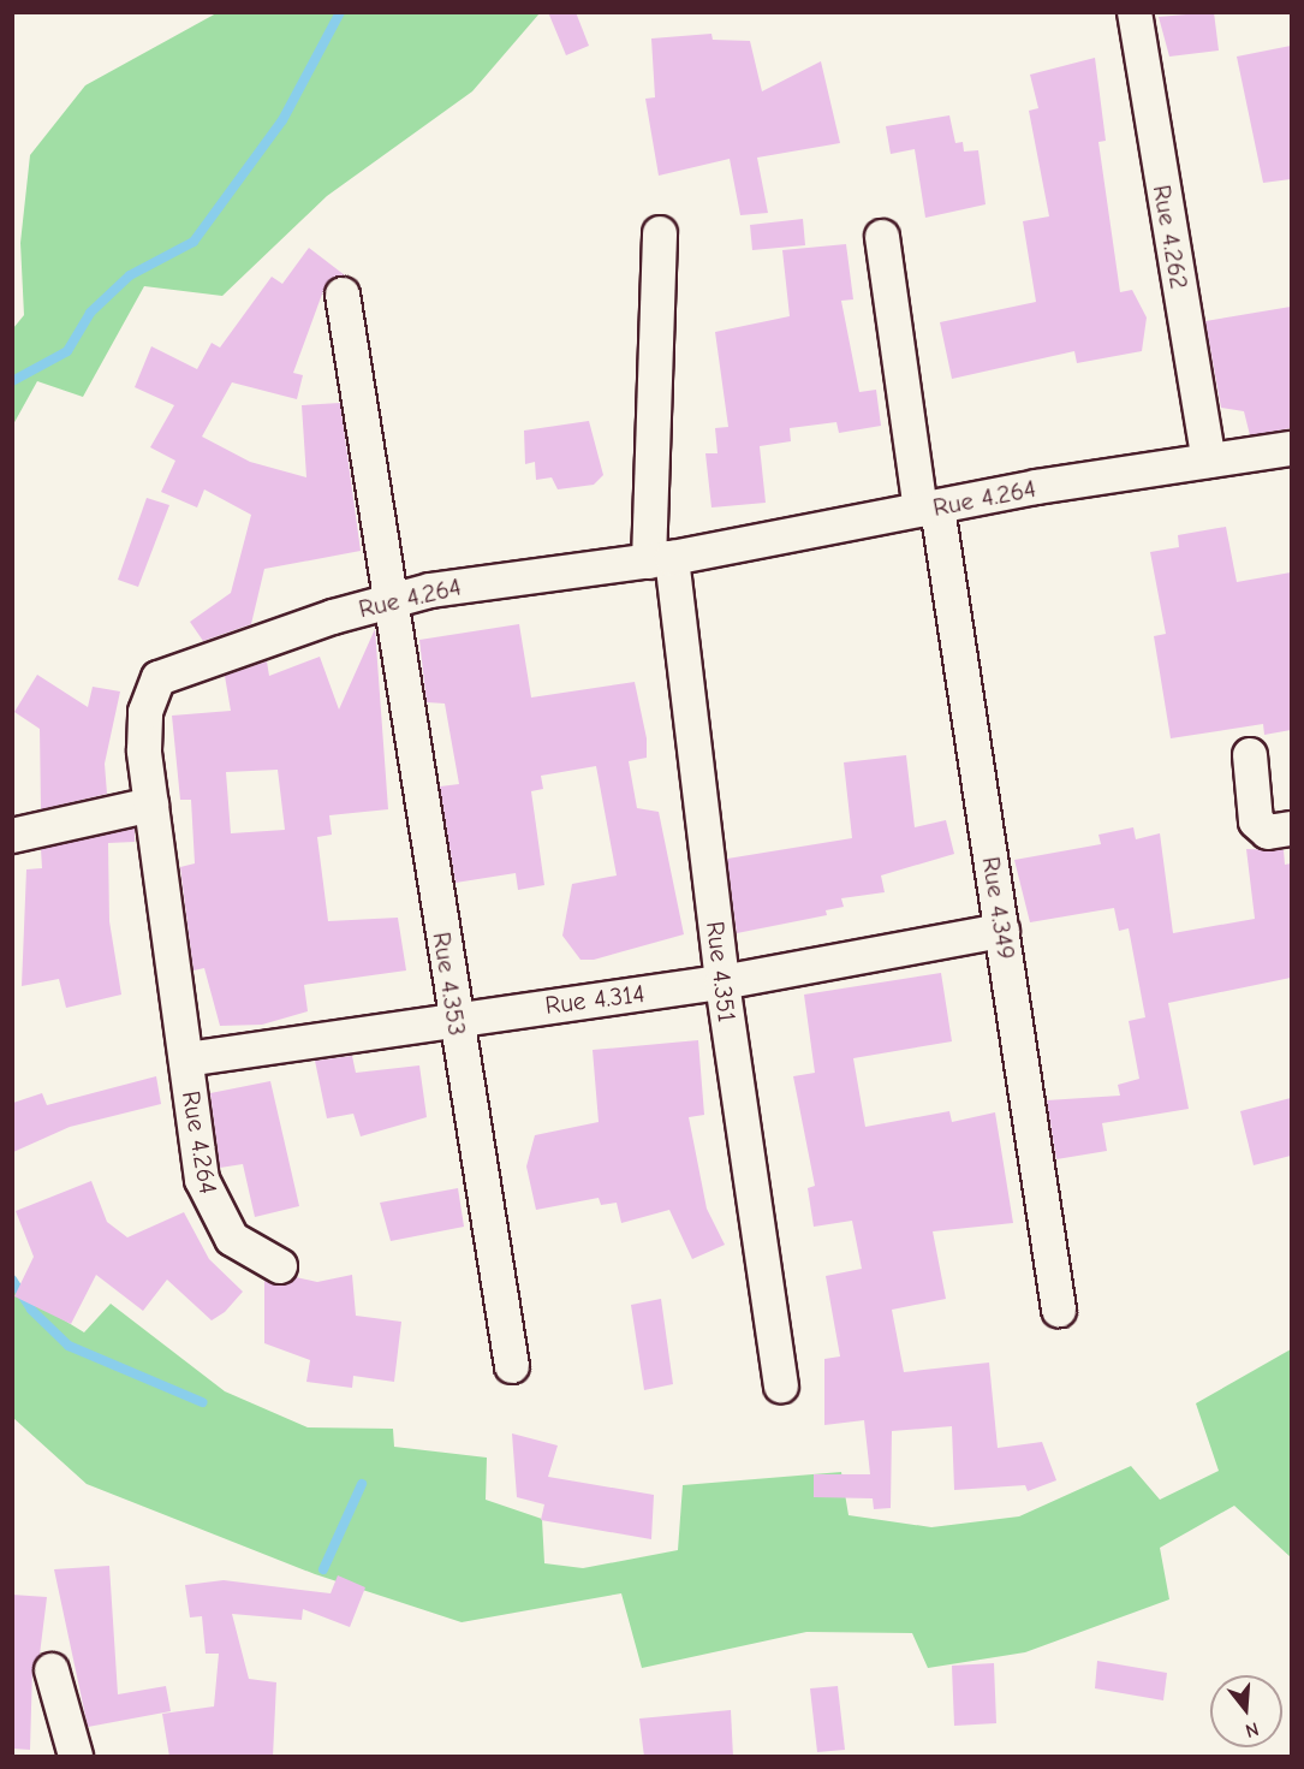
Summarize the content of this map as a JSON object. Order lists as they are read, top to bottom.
{
  "streets": {
    "street": [
      "Rue 4.262",
      "Rue 4.264",
      "Rue 4.349",
      "Rue 4.351",
      "Rue 4.353",
      "Rue 4.314"
    ]
  },
  "crossings": [
    ["Rue 4.262", "Rue 4.264"],
    ["Rue 4.264", "Rue 4.349"],
    ["Rue 4.264", "Rue 4.351"],
    ["Rue 4.264", "Rue 4.353"],
    ["Rue 4.264", "Rue 4.314"],
    ["Rue 4.349", "Rue 4.314"],
    ["Rue 4.351", "Rue 4.314"],
    ["Rue 4.353", "Rue 4.314"]
  ],
  "north": "bottom"
}
